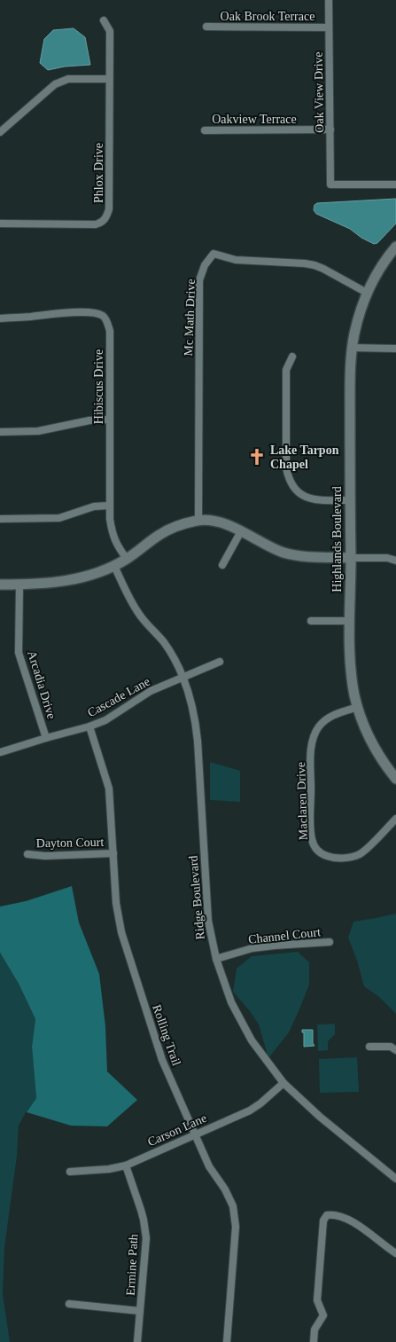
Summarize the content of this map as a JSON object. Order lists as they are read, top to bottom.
{
  "streets": {
    "street": [
      "Oak Brook Terrace",
      "Oak View Drive",
      "Oakview Terrace",
      "Phlox Drive",
      "Mc Math Drive",
      "Hibiscus Drive",
      "Highlands Boulevard",
      "Arcadia Drive",
      "Cascade Lane",
      "Maclaren Drive",
      "Dayton Court",
      "Ridge Boulevard",
      "Channel Court",
      "Rolling Trail",
      "Carson Lane",
      "Ermine Path"
    ]
  },
  "crossings": [
    ["Oak Brook Terrace", "Oak View Drive"],
    ["Oak View Drive", "Oakview Terrace"],
    ["Mc Math Drive", "Highlands Boulevard"],
    ["Highlands Boulevard", "Maclaren Drive"],
    ["Arcadia Drive", "Cascade Lane"],
    ["Cascade Lane", "Ridge Boulevard"],
    ["Cascade Lane", "Rolling Trail"],
    ["Dayton Court", "Rolling Trail"],
    ["Ridge Boulevard", "Channel Court"],
    ["Ridge Boulevard", "Carson Lane"],
    ["Rolling Trail", "Carson Lane"],
    ["Carson Lane", "Ermine Path"]
  ],
  "places": {
    "church": ["Lake Tarpon Chapel"]
  }
}
